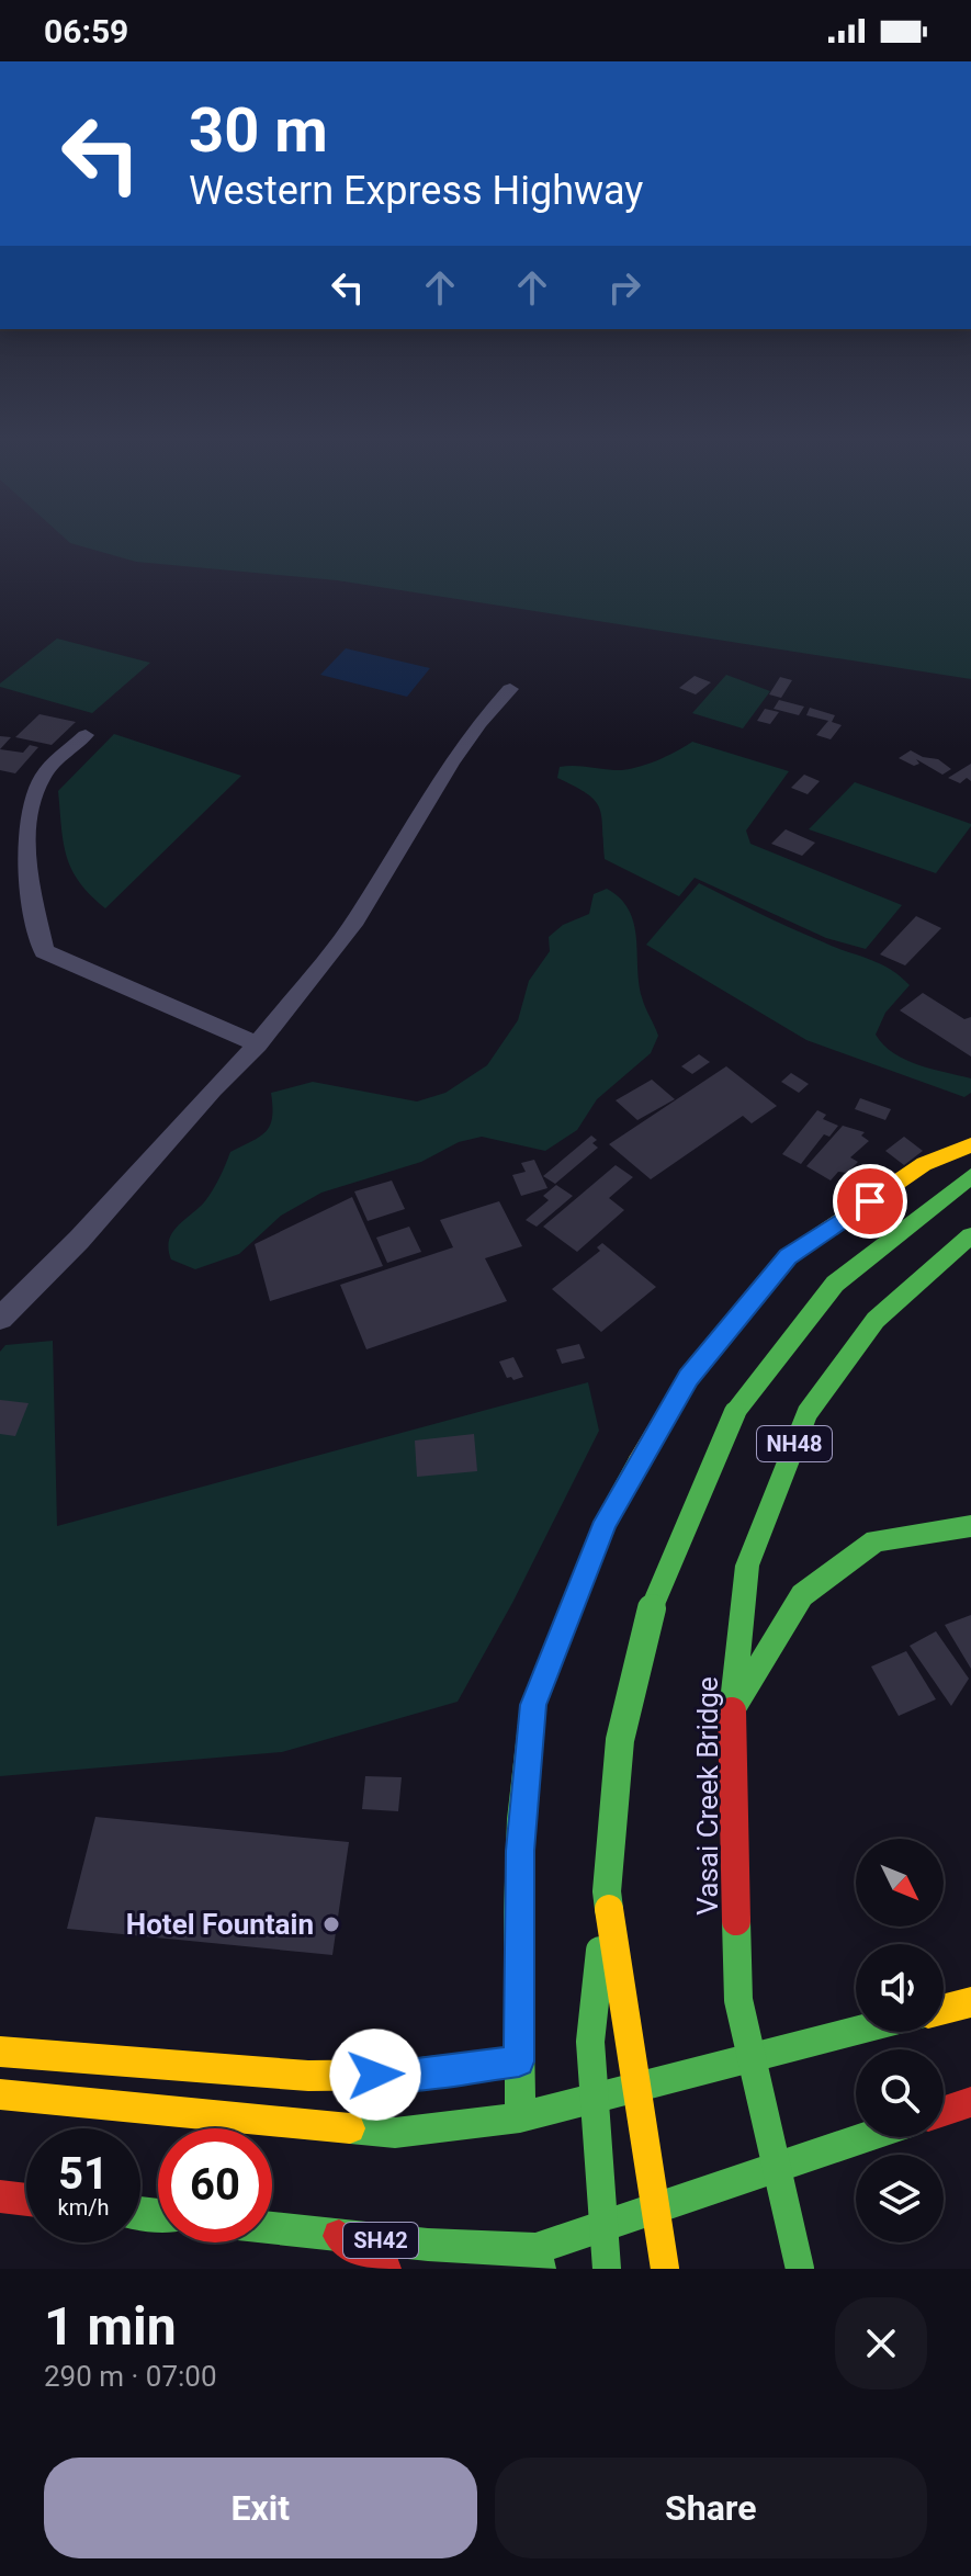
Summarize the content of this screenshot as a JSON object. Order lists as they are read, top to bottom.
{
  "streets": {
    "main road": ["NH48", "Vasai Creek Bridge", "SH42"]
  },
  "places": ["Hotel Fountain"],
  "north": "bottom right",
  "page": {
    "status": "06:59",
    "turn": ["30 m", "Western Express Highway"],
    "speed": "51 km/h",
    "limit": "60",
    "heading": ["1 min", "290 m · 07:00"],
    "buttons": ["Exit", "Share"]
  }
}
